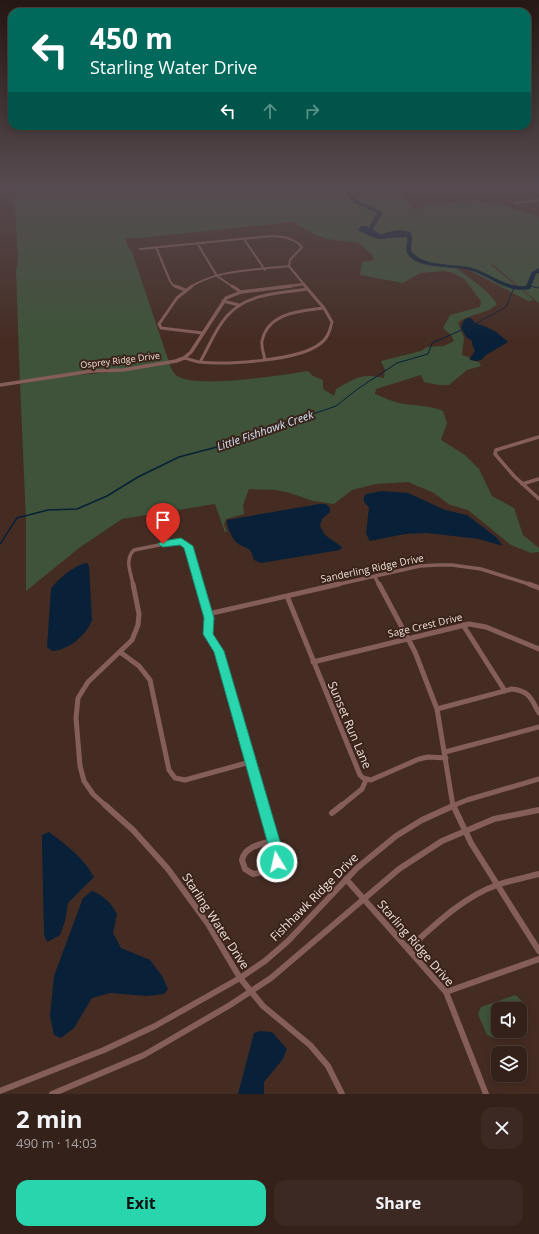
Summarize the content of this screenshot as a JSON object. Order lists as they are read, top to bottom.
{
  "streets": {
    "street": [
      "Osprey Ridge Drive",
      "Sanderling Ridge Drive",
      "Sage Crest Drive",
      "Sunset Run Lane",
      "Fishhawk Ridge Drive",
      "Starling Water Drive",
      "Starling Ridge Drive"
    ]
  },
  "crossings": [
    ["Sanderling Ridge Drive", "Sunset Run Lane"],
    ["Sanderling Ridge Drive", "Starling Water Drive"],
    ["Sage Crest Drive", "Sunset Run Lane"],
    ["Fishhawk Ridge Drive", "Starling Water Drive"],
    ["Fishhawk Ridge Drive", "Starling Ridge Drive"]
  ],
  "water": ["Little Fishhawk Creek"],
  "page": {
    "turn": ["450 m", "Starling Water Drive"],
    "heading": ["2 min", "490 m · 14:03"],
    "buttons": ["Exit", "Share"]
  }
}
